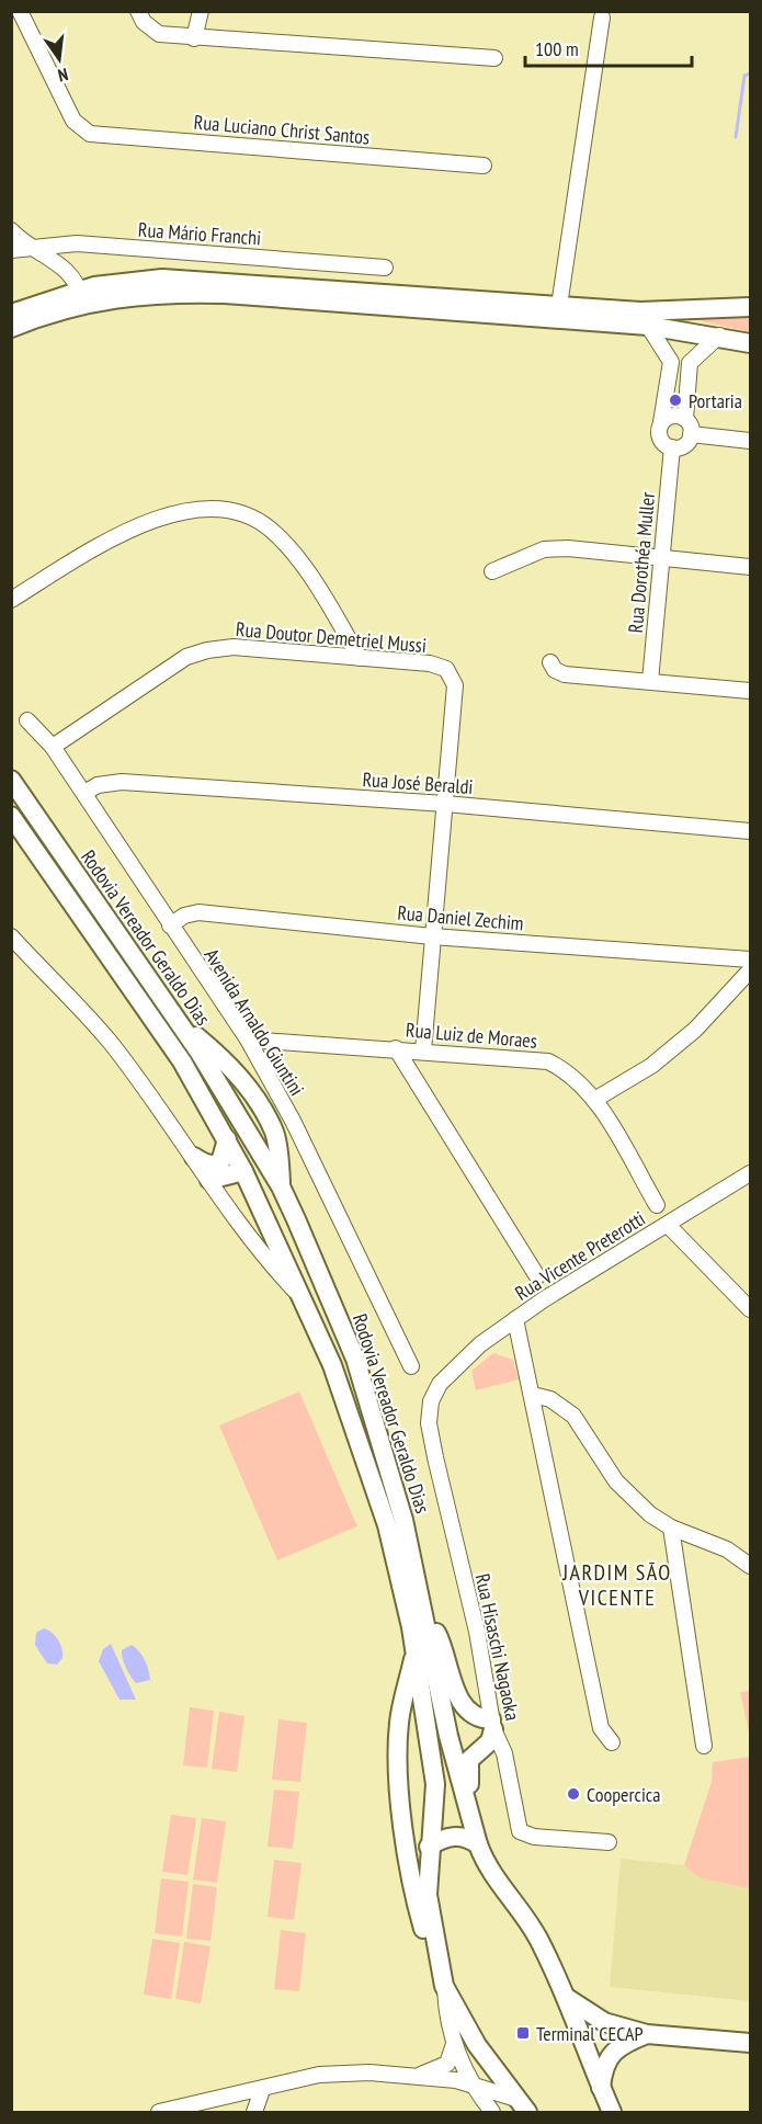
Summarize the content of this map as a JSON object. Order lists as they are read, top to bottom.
{
  "streets": {
    "main road": ["Rodovia Vereador Geraldo Dias"],
    "street": [
      "Rua Luciano Christ Santos",
      "Rua Mário Franchi",
      "Rua Dorothéa Muller",
      "Rua Doutor Demetriel Mussi",
      "Rua José Beraldi",
      "Rua Daniel Zechim",
      "Avenida Arnaldo Giuntini",
      "Rua Luiz de Moraes",
      "Rua Vicente Preterotti",
      "Rua Hisaschi Nagaoka"
    ]
  },
  "crossings": [
    ["Rua Doutor Demetriel Mussi", "Rua José Beraldi"],
    ["Rua Doutor Demetriel Mussi", "Rua Daniel Zechim"],
    ["Rua Doutor Demetriel Mussi", "Avenida Arnaldo Giuntini"],
    ["Rua Doutor Demetriel Mussi", "Rua Luiz de Moraes"],
    ["Rua José Beraldi", "Avenida Arnaldo Giuntini"],
    ["Rua Daniel Zechim", "Avenida Arnaldo Giuntini"],
    ["Avenida Arnaldo Giuntini", "Rua Luiz de Moraes"],
    ["Rua Vicente Preterotti", "Rua Hisaschi Nagaoka"]
  ],
  "districts": ["JARDIM SÃO VICENTE"],
  "places": {
    "other": ["Portaria", "Coopercica"],
    "transit": ["Terminal CECAP"]
  },
  "scale_bar": "100 m",
  "north": "bottom"
}
